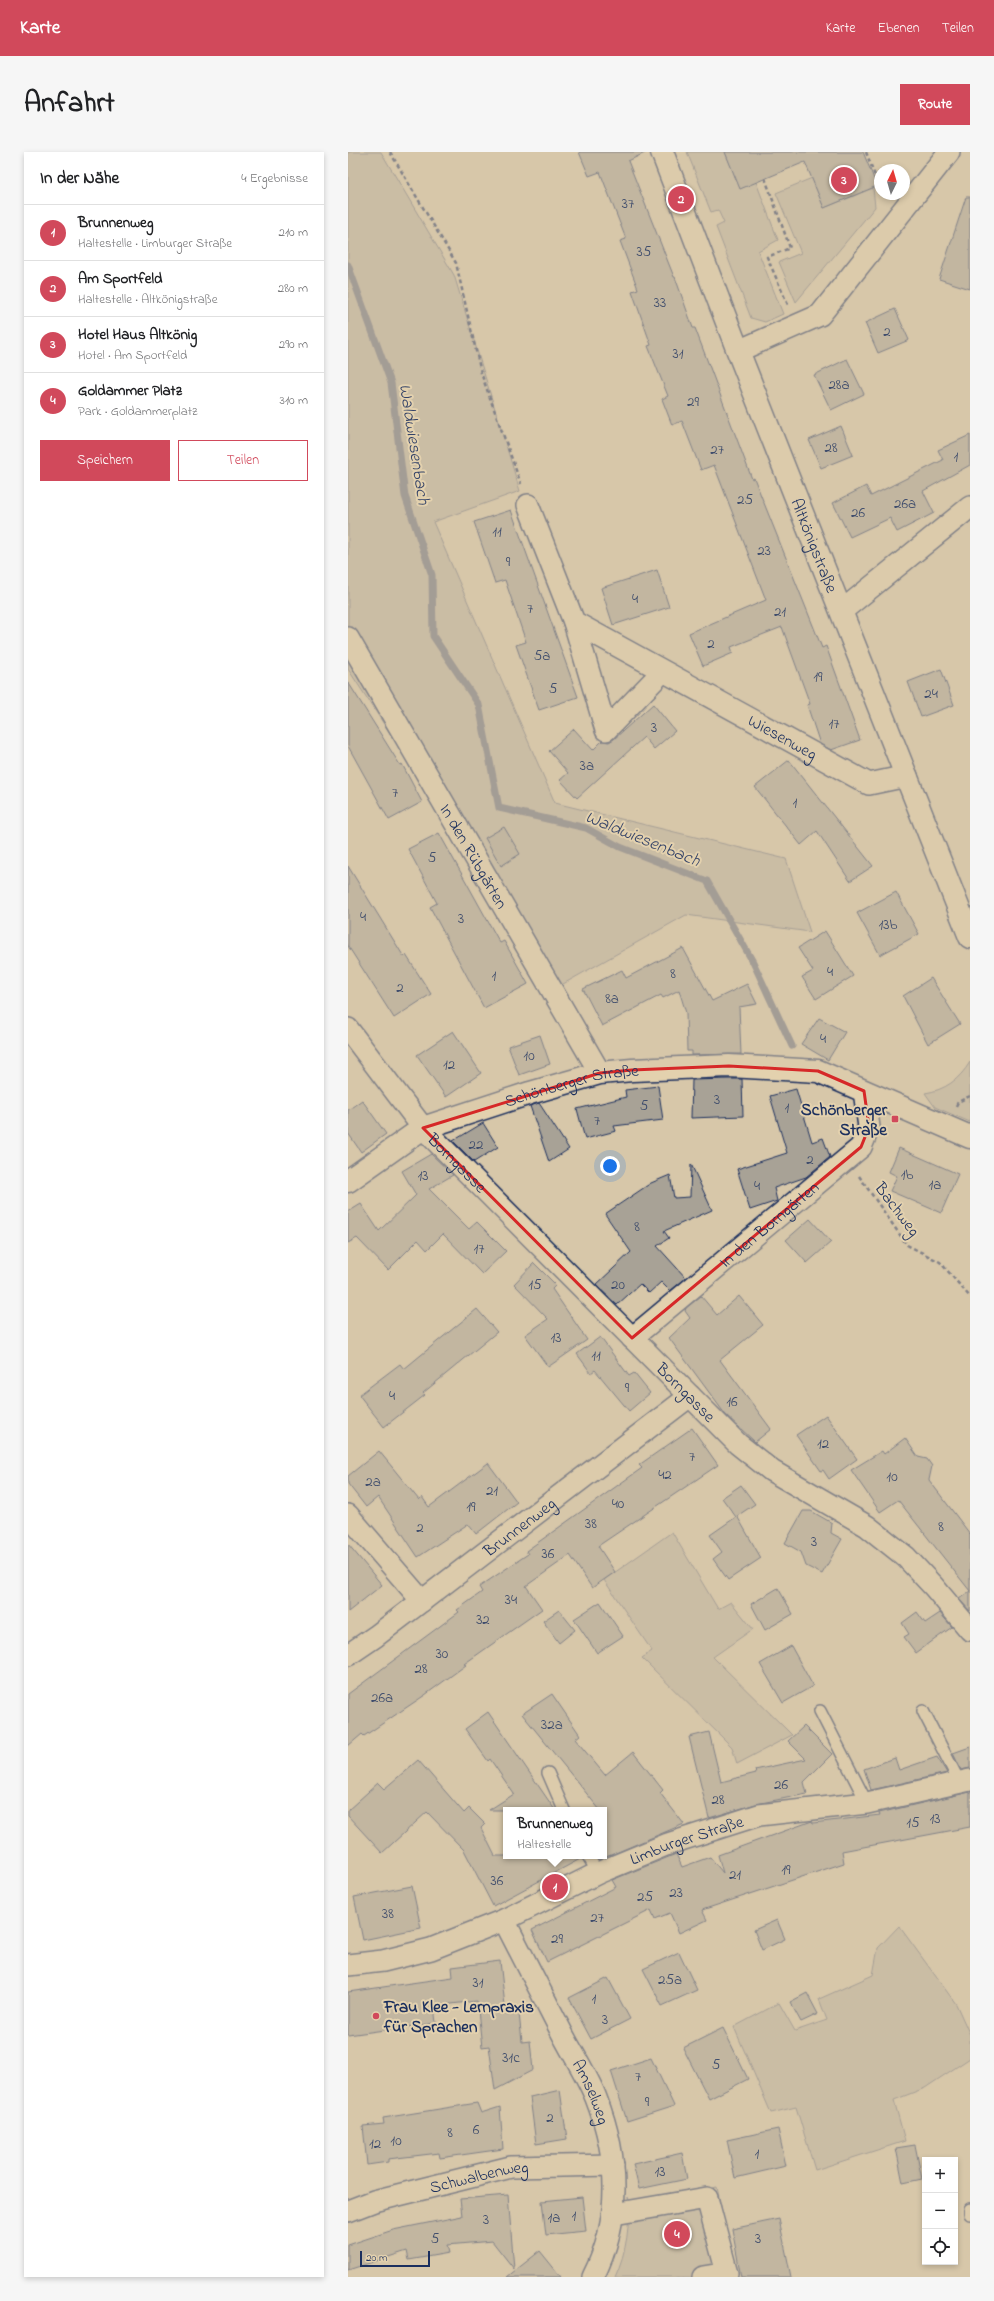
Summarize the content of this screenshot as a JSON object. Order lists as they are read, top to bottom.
{
  "streets": {
    "street": [
      "Altkönigstraße",
      "Wiesenweg",
      "In den Rübgärten",
      "Schönberger Straße",
      "Borngasse",
      "In den Borngärten",
      "Brunnenweg",
      "Limburger Straße",
      "Amselweg",
      "Schwalbenweg"
    ],
    "path": ["Bachweg"]
  },
  "crossings": [
    ["Altkönigstraße", "Wiesenweg"],
    ["In den Rübgärten", "Schönberger Straße"],
    ["Schönberger Straße", "Borngasse"],
    ["Schönberger Straße", "In den Borngärten"],
    ["Borngasse", "In den Borngärten"],
    ["Borngasse", "Brunnenweg"],
    ["Bachweg", "In den Borngärten"],
    ["Limburger Straße", "Amselweg"],
    ["Amselweg", "Schwalbenweg"]
  ],
  "water": ["Waldwiesenbach"],
  "places": {
    "transit": ["Schönberger Straße"],
    "other": ["Frau Klee - Lernpraxis für Sprachen"]
  },
  "house_numbers": [
    "37",
    "35",
    "33",
    "2",
    "31",
    "28a",
    "29",
    "28",
    "27",
    "1",
    "25",
    "26a",
    "26",
    "11",
    "23",
    "9",
    "4",
    "7",
    "21",
    "2",
    "5a",
    "19",
    "5",
    "24",
    "17",
    "3",
    "3a",
    "7",
    "1",
    "5",
    "4",
    "3",
    "13b",
    "4",
    "8",
    "1",
    "2",
    "8a",
    "4",
    "10",
    "12",
    "3",
    "5",
    "1",
    "7",
    "22",
    "2",
    "1b",
    "13",
    "1a",
    "4",
    "8",
    "17",
    "15",
    "20",
    "13",
    "11",
    "9",
    "4",
    "16",
    "12",
    "7",
    "42",
    "10",
    "2a",
    "21",
    "40",
    "19",
    "38",
    "8",
    "2",
    "3",
    "36",
    "34",
    "32",
    "30",
    "28",
    "26a",
    "32a",
    "26",
    "28",
    "13",
    "15",
    "19",
    "21",
    "36",
    "23",
    "25",
    "38",
    "27",
    "29",
    "25a",
    "31",
    "1",
    "3",
    "31c",
    "5",
    "7",
    "9",
    "2",
    "6",
    "8",
    "10",
    "12",
    "1",
    "13",
    "1",
    "1a",
    "3",
    "5",
    "3"
  ],
  "scale_bar": "20 m",
  "north": "top",
  "page": {
    "header": "Karte",
    "nav": ["Karte", "Ebenen", "Teilen"],
    "title": "Anfahrt",
    "buttons": [
      "Route",
      ["Speichern", "Teilen"]
    ],
    "heading": ["In der Nähe", "4 Ergebnisse"],
    "pins": [
      "3",
      "2",
      "1",
      "4"
    ],
    "list": [
      {
        "mark": "1",
        "name": "Brunnenweg",
        "note": "Haltestelle · Limburger Straße",
        "value": "210 m"
      },
      {
        "mark": "2",
        "name": "Am Sportfeld",
        "note": "Haltestelle · Altkönigstraße",
        "value": "280 m"
      },
      {
        "mark": "3",
        "name": "Hotel Haus Altkönig",
        "note": "Hotel · Am Sportfeld",
        "value": "290 m"
      },
      {
        "mark": "4",
        "name": "Goldammer Platz",
        "note": "Park · Goldammerplatz",
        "value": "310 m"
      }
    ],
    "popup": ["Brunnenweg", "Haltestelle"],
    "map_buttons": ["+", "−"],
    "scale": "20 m"
  }
}
